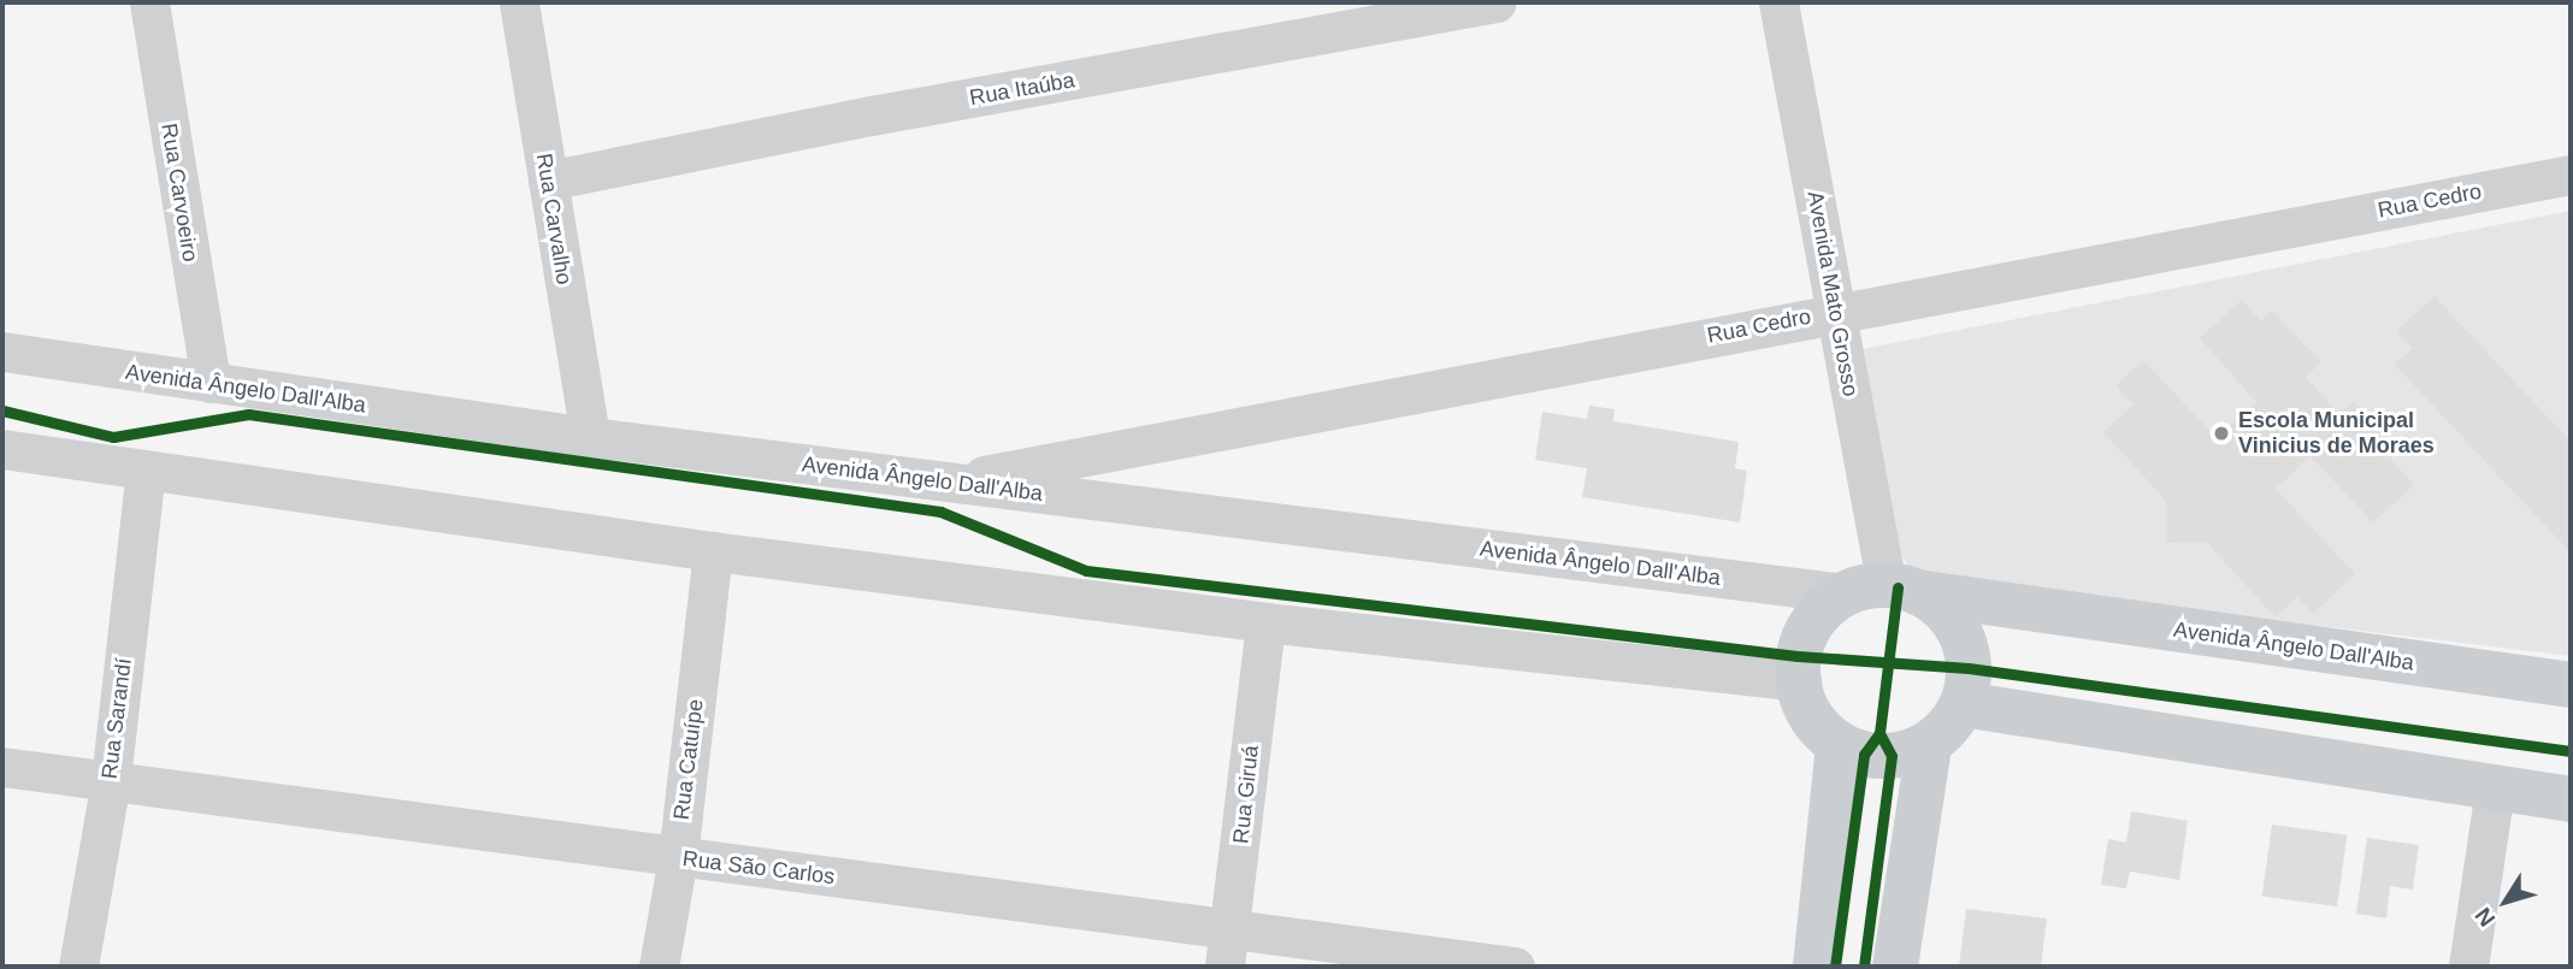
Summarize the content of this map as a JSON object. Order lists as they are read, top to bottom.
{
  "streets": {
    "main road": ["Avenida Ângelo Dall'Alba"],
    "street": [
      "Rua Itaúba",
      "Rua Carvoeiro",
      "Rua Cedro",
      "Rua Carvalho",
      "Avenida Mato Grosso",
      "Rua Sarandí",
      "Rua Catuípe",
      "Rua Giruá",
      "Rua São Carlos"
    ]
  },
  "crossings": [
    ["Rua Itaúba", "Rua Carvalho"],
    ["Rua Carvoeiro", "Avenida Ângelo Dall'Alba"],
    ["Rua Cedro", "Avenida Mato Grosso"],
    ["Rua Cedro", "Avenida Ângelo Dall'Alba"],
    ["Rua Carvalho", "Avenida Ângelo Dall'Alba"],
    ["Avenida Mato Grosso", "Avenida Ângelo Dall'Alba"],
    ["Rua Sarandí", "Rua São Carlos"],
    ["Rua Catuípe", "Rua São Carlos"],
    ["Rua Giruá", "Rua São Carlos"]
  ],
  "places": ["Escola Municipal Vinicius de Moraes"],
  "north": "bottom left"
}
